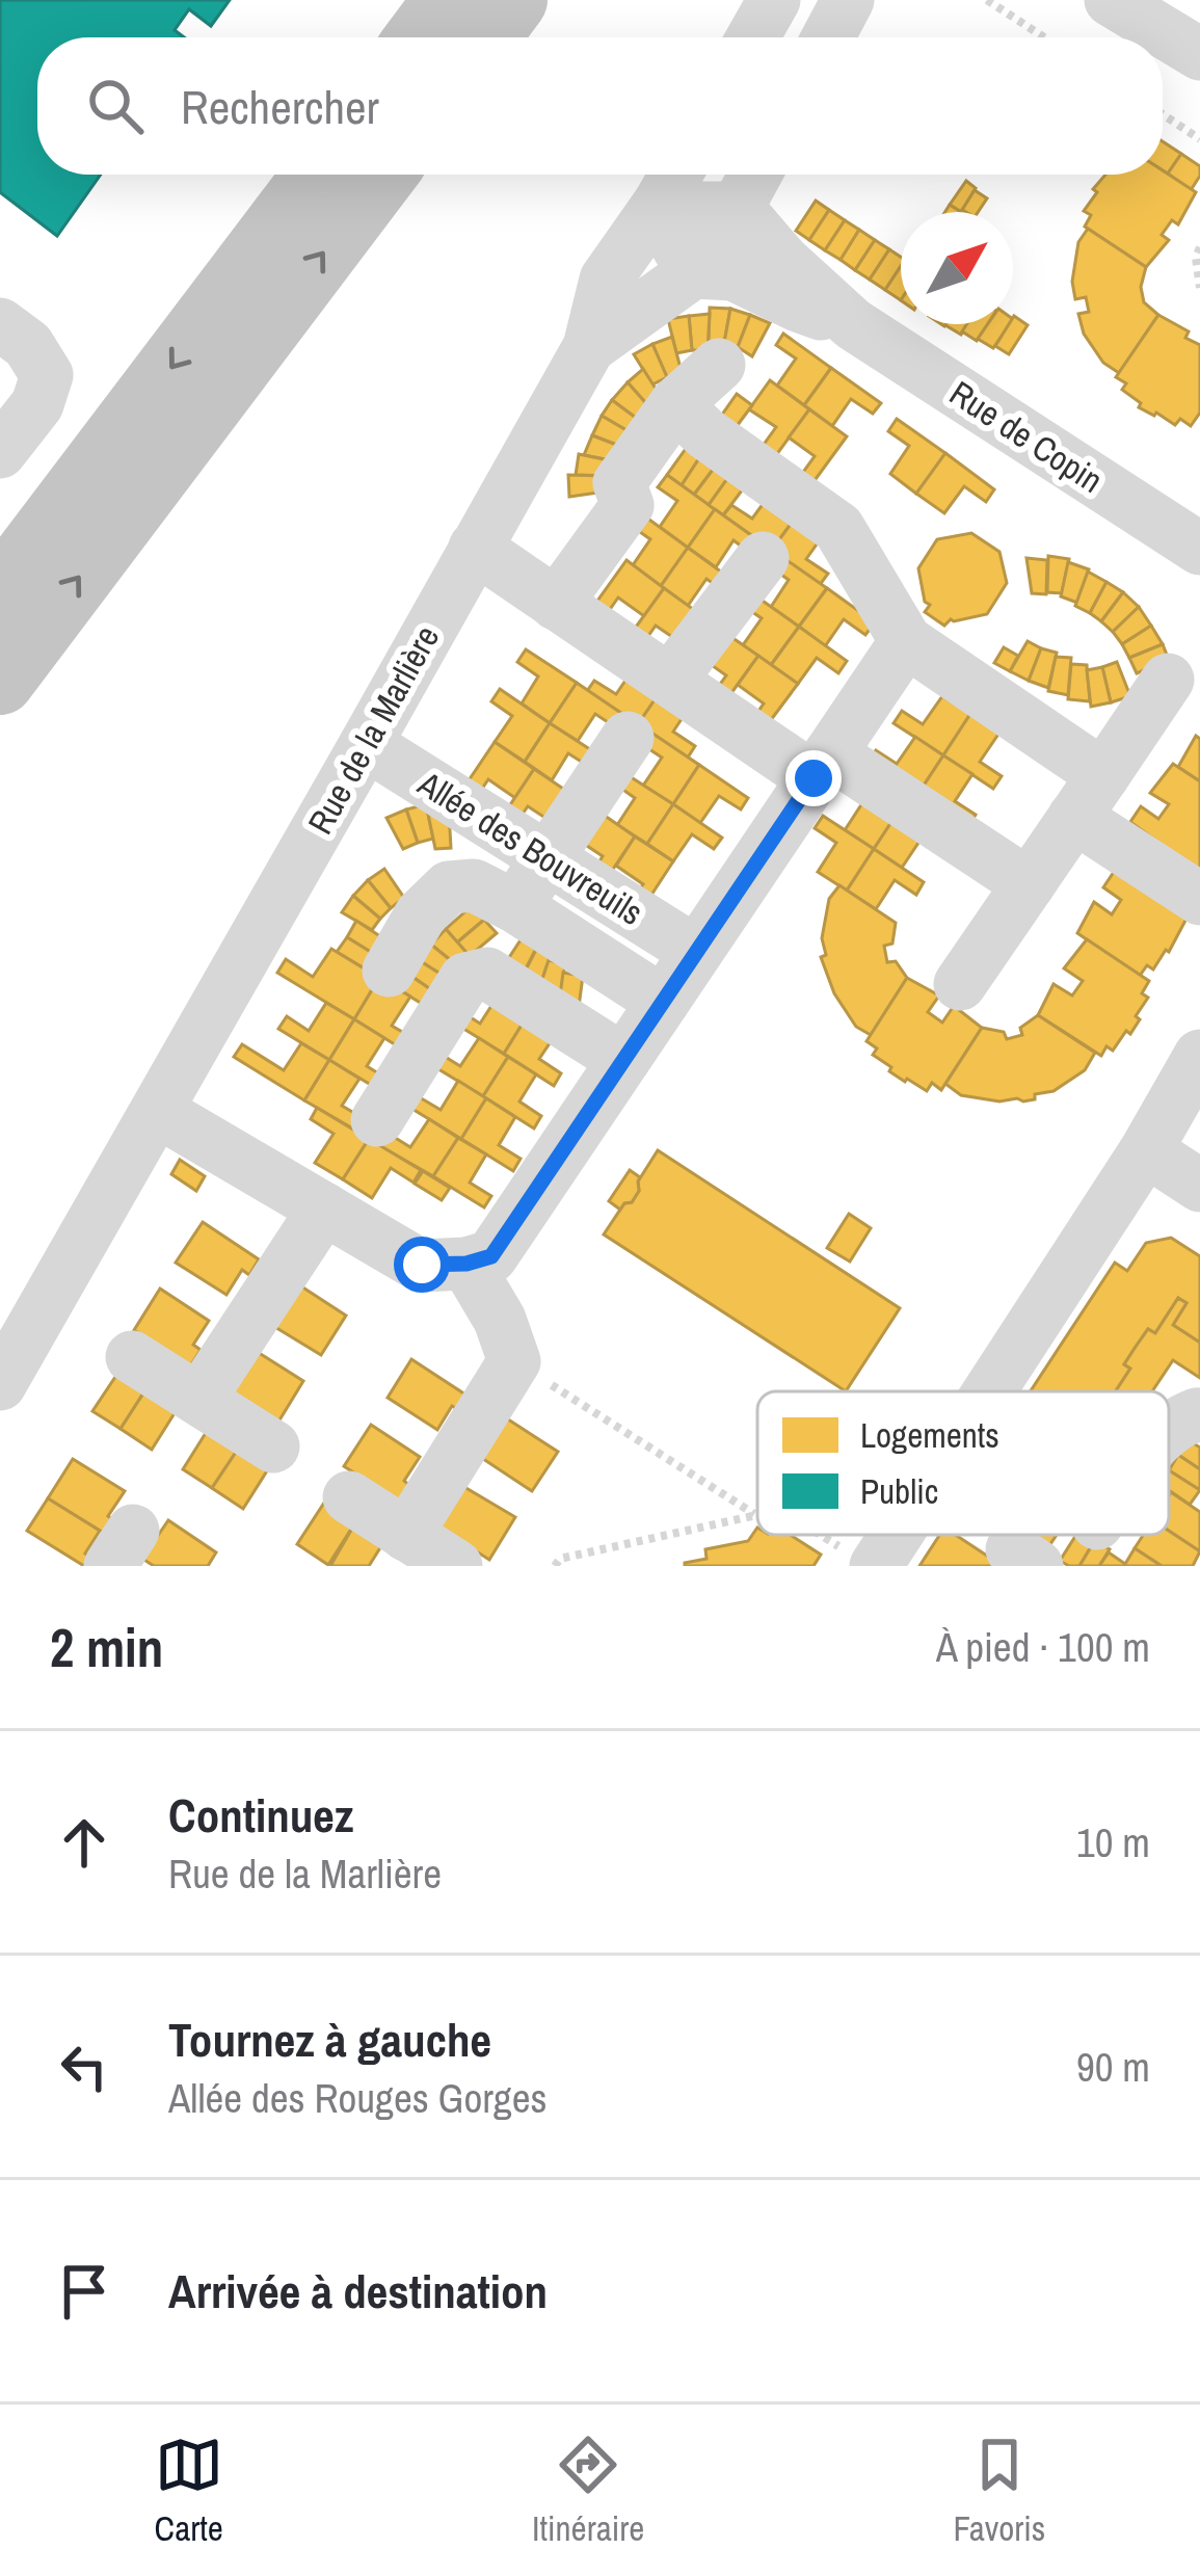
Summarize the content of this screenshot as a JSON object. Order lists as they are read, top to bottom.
{
  "streets": {
    "street": ["Rue de Copin", "Rue de la Marlière", "Allée des Bouvreuils"]
  },
  "crossings": [
    ["Rue de Copin", "Rue de la Marlière"],
    ["Rue de la Marlière", "Allée des Bouvreuils"]
  ],
  "legend": ["Logements", "Public"],
  "north": "top right",
  "page": {
    "search": "Rechercher",
    "heading": ["2 min", "À pied · 100 m"],
    "list": [
      ["Continuez", "Rue de la Marlière", "10 m"],
      ["Tournez à gauche", "Allée des Rouges Gorges", "90 m"],
      "Arrivée à destination"
    ],
    "nav": ["Carte", "Itinéraire", "Favoris"]
  }
}
